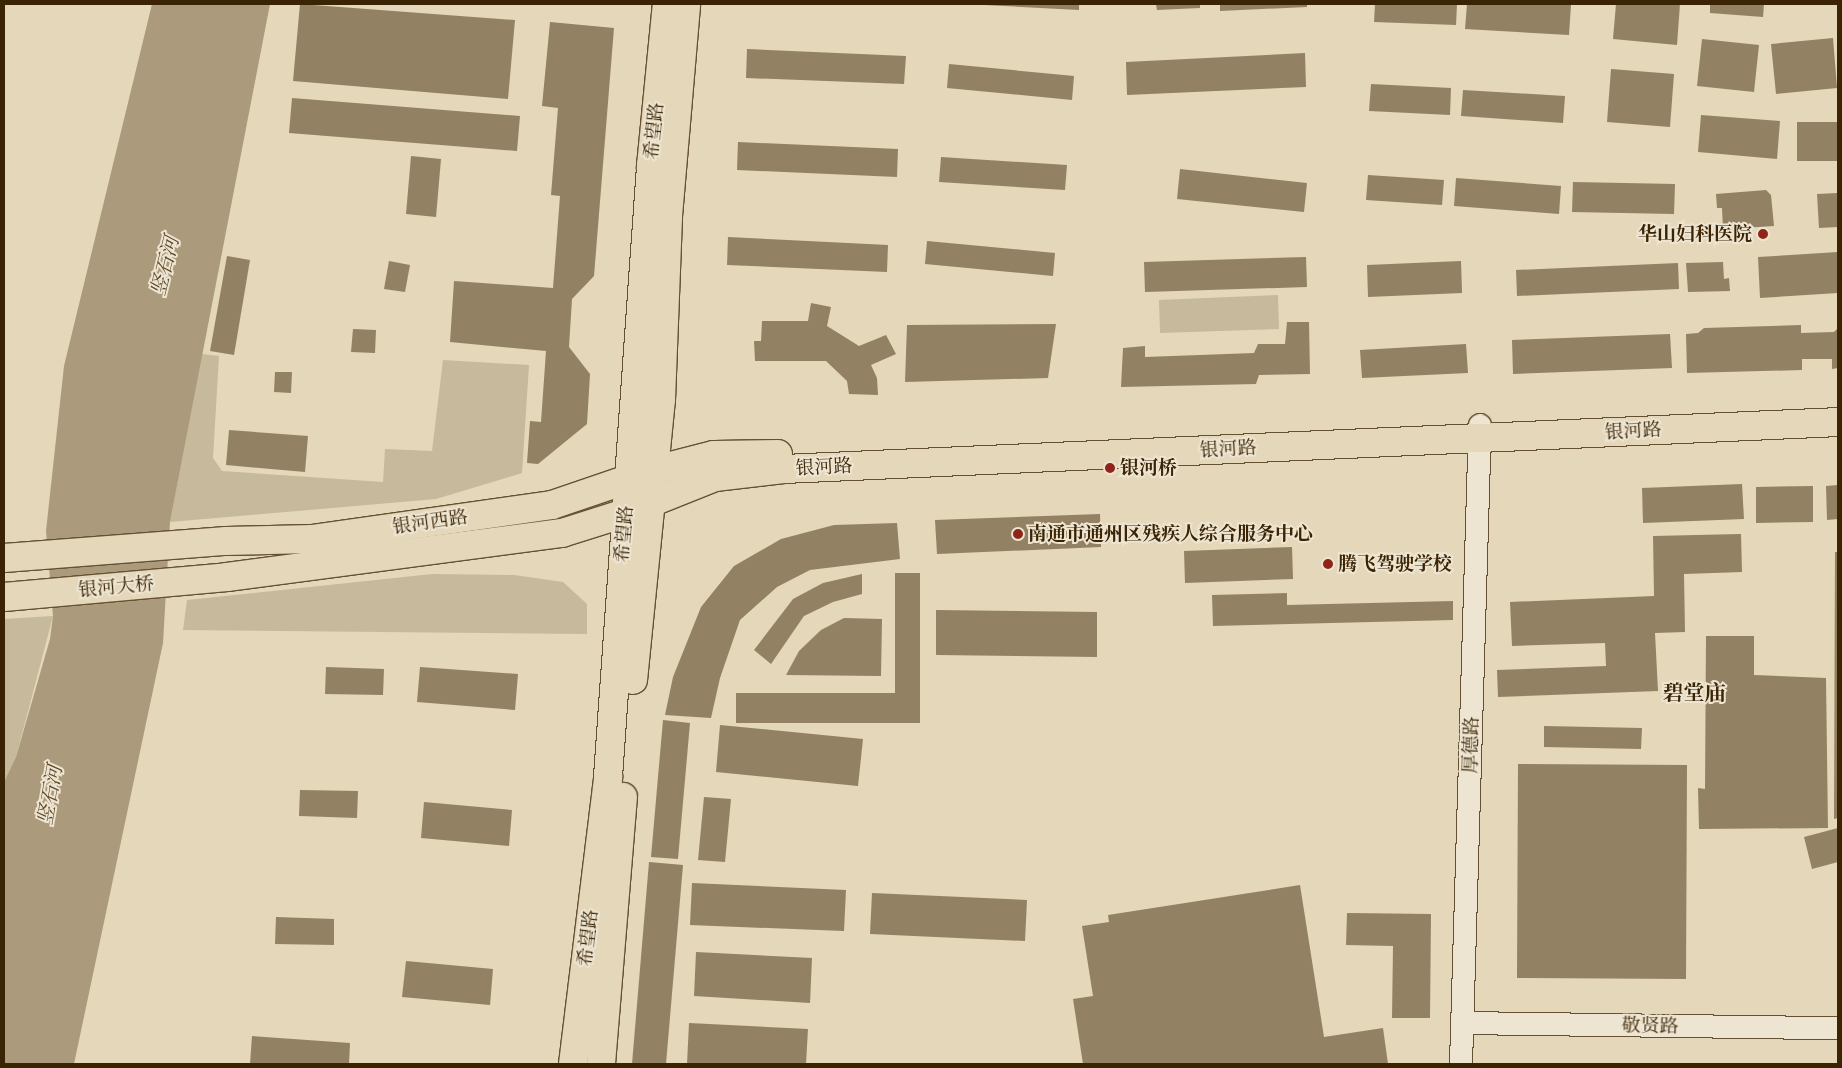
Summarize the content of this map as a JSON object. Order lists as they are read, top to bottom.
{
  "streets": {
    "main road": [
      "希望路",
      "银河路",
      "银河西路",
      "银河大桥"
    ],
    "street": ["厚德路", "敬贤路"]
  },
  "crossings": [
    ["希望路", "银河路"],
    ["希望路", "银河西路"],
    ["银河路", "银河西路"],
    ["银河路", "厚德路"],
    ["银河西路", "银河大桥"],
    ["厚德路", "敬贤路"]
  ],
  "districts": ["碧堂庙"],
  "water": ["竖石河"],
  "places": [
    "华山妇科医院",
    "银河桥",
    "南通市通州区残疾人综合服务中心",
    "腾飞驾驶学校"
  ]
}
